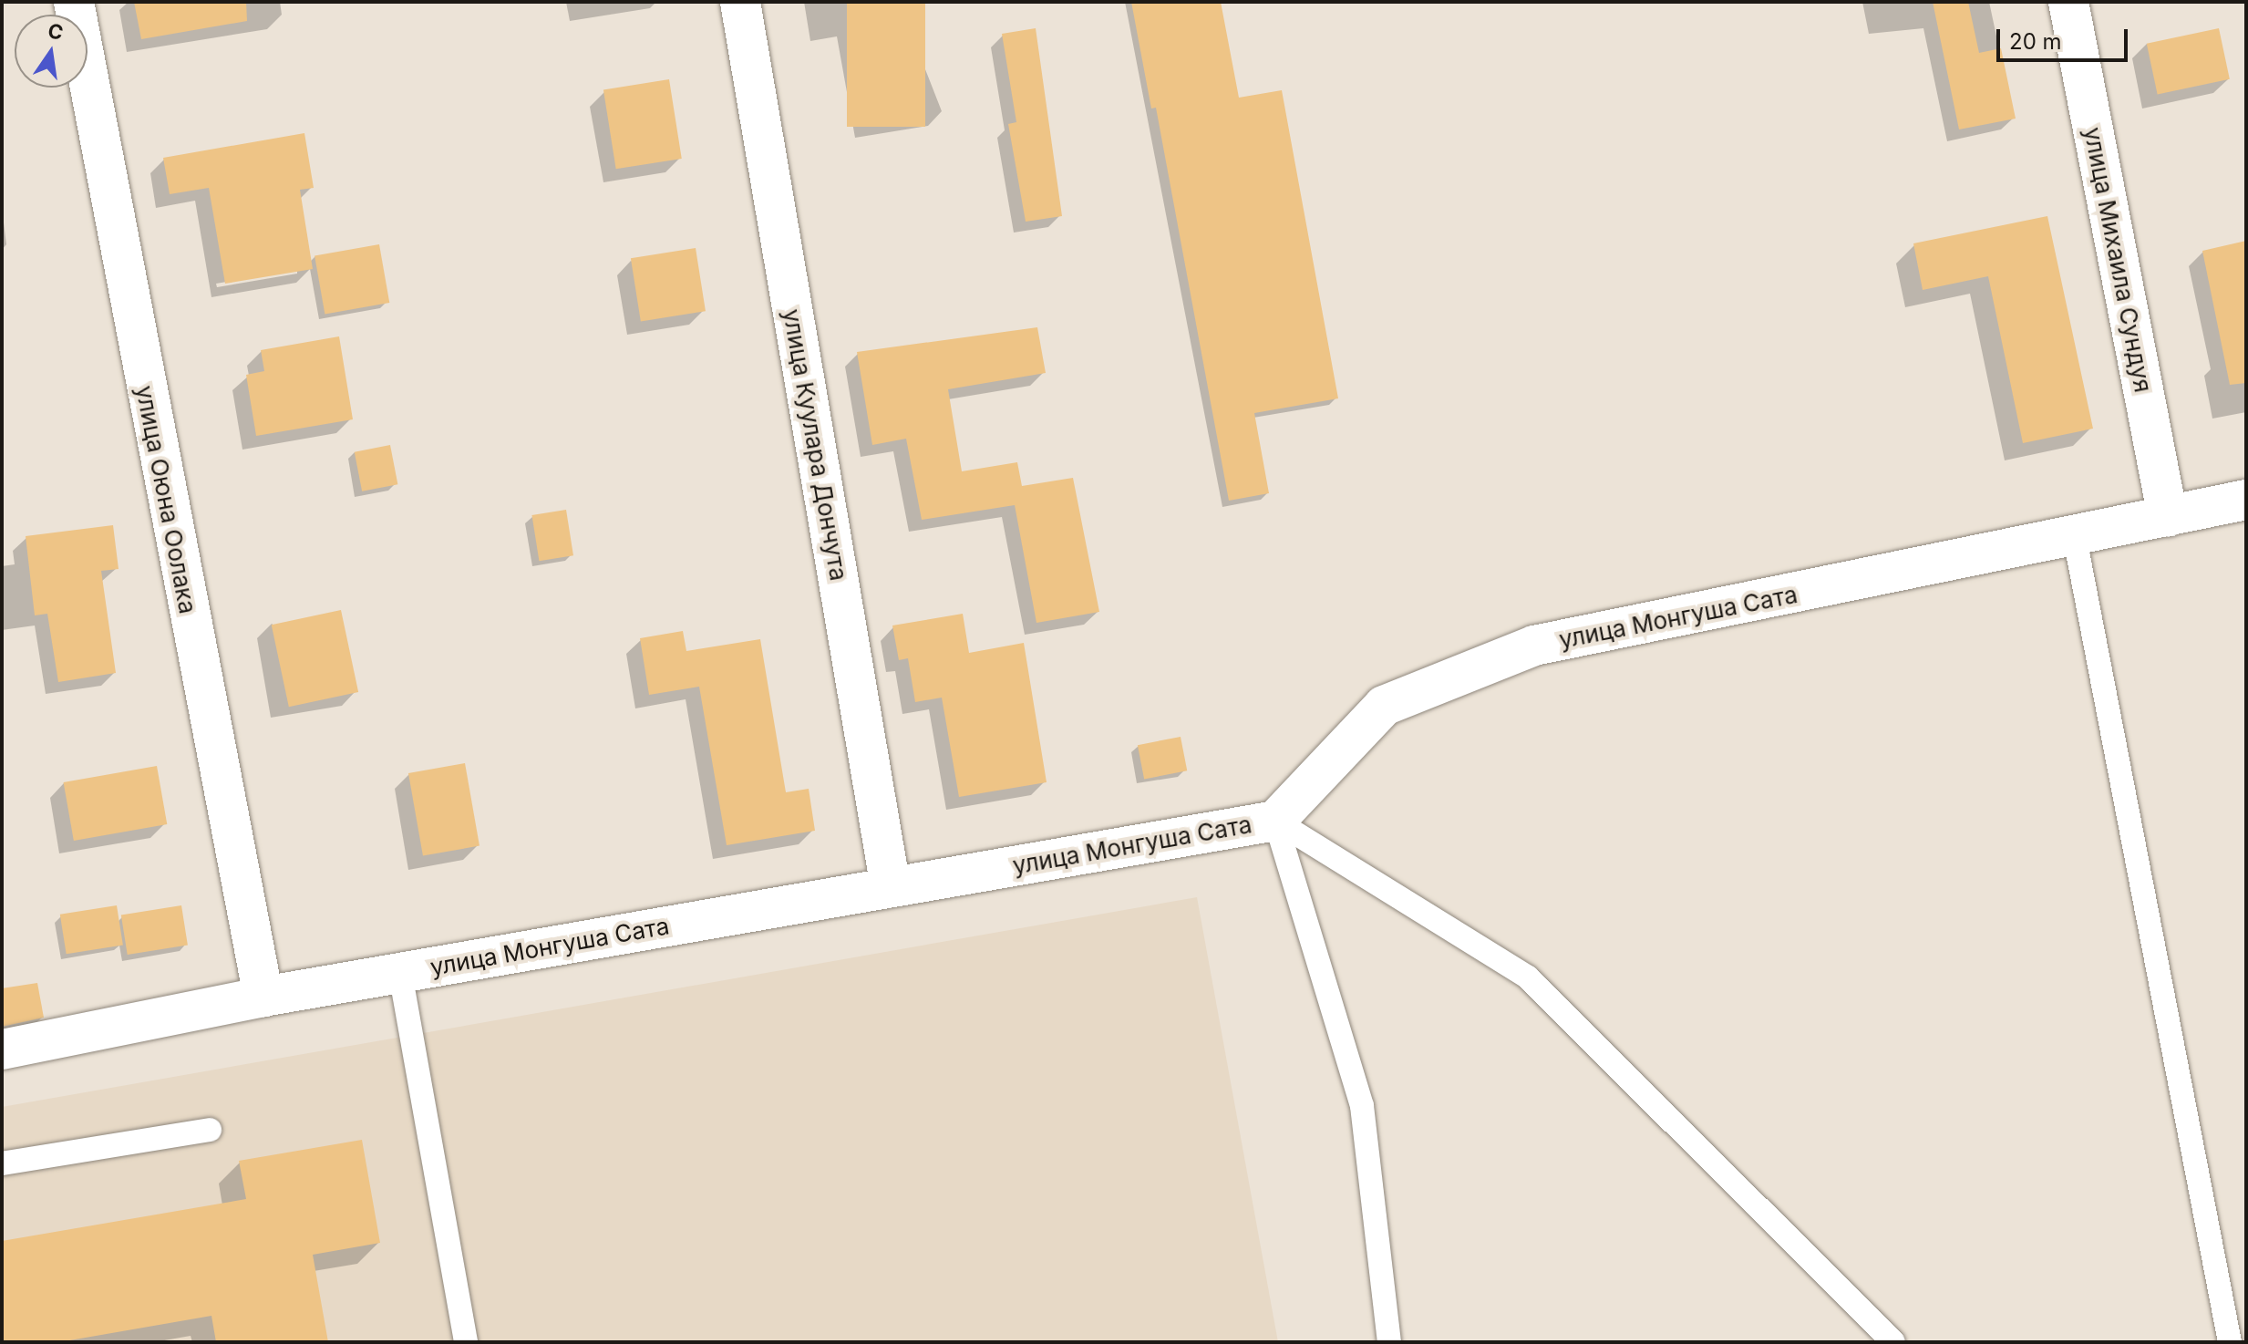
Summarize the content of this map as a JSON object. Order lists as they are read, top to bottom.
{
  "streets": {
    "street": [
      "улица Михаила Сундуя",
      "улица Куулара Дончута",
      "улица Оюна Оолака",
      "улица Монгуша Сата"
    ]
  },
  "crossings": [
    ["улица Михаила Сундуя", "улица Монгуша Сата"],
    ["улица Куулара Дончута", "улица Монгуша Сата"],
    ["улица Оюна Оолака", "улица Монгуша Сата"]
  ],
  "scale_bar": "20 m",
  "north": "top"
}
